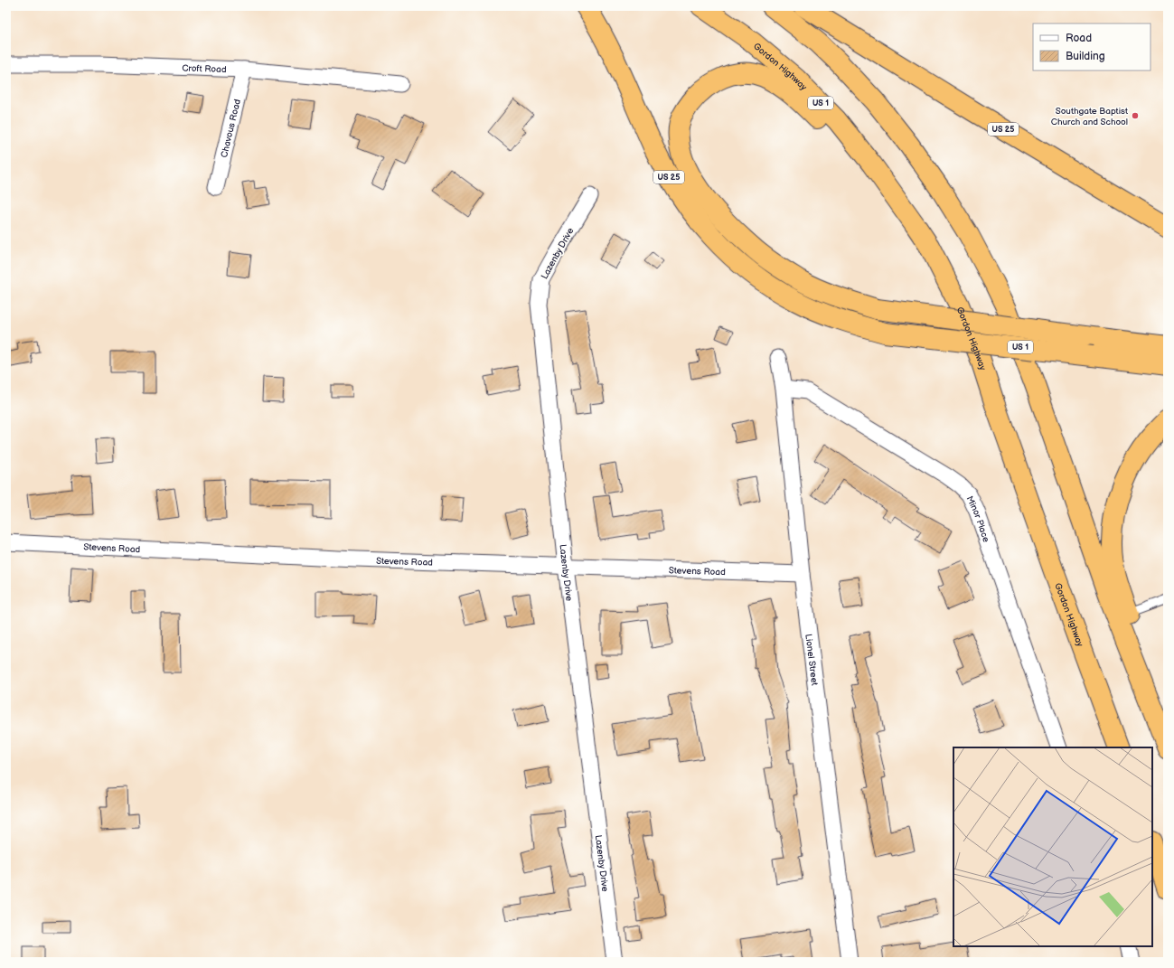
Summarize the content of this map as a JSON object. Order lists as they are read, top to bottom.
{
  "streets": {
    "highway": ["Gordon Highway", "US 1", "US 25"],
    "street": [
      "Croft Road",
      "Chavous Road",
      "Lazenby Drive",
      "Minor Place",
      "Stevens Road",
      "Lionel Street"
    ]
  },
  "crossings": [
    ["Croft Road", "Chavous Road"],
    ["Lazenby Drive", "Stevens Road"],
    ["Minor Place", "Lionel Street"],
    ["Stevens Road", "Lionel Street"]
  ],
  "places": ["Southgate Baptist Church and School"],
  "legend": ["Road", "Building"]
}
